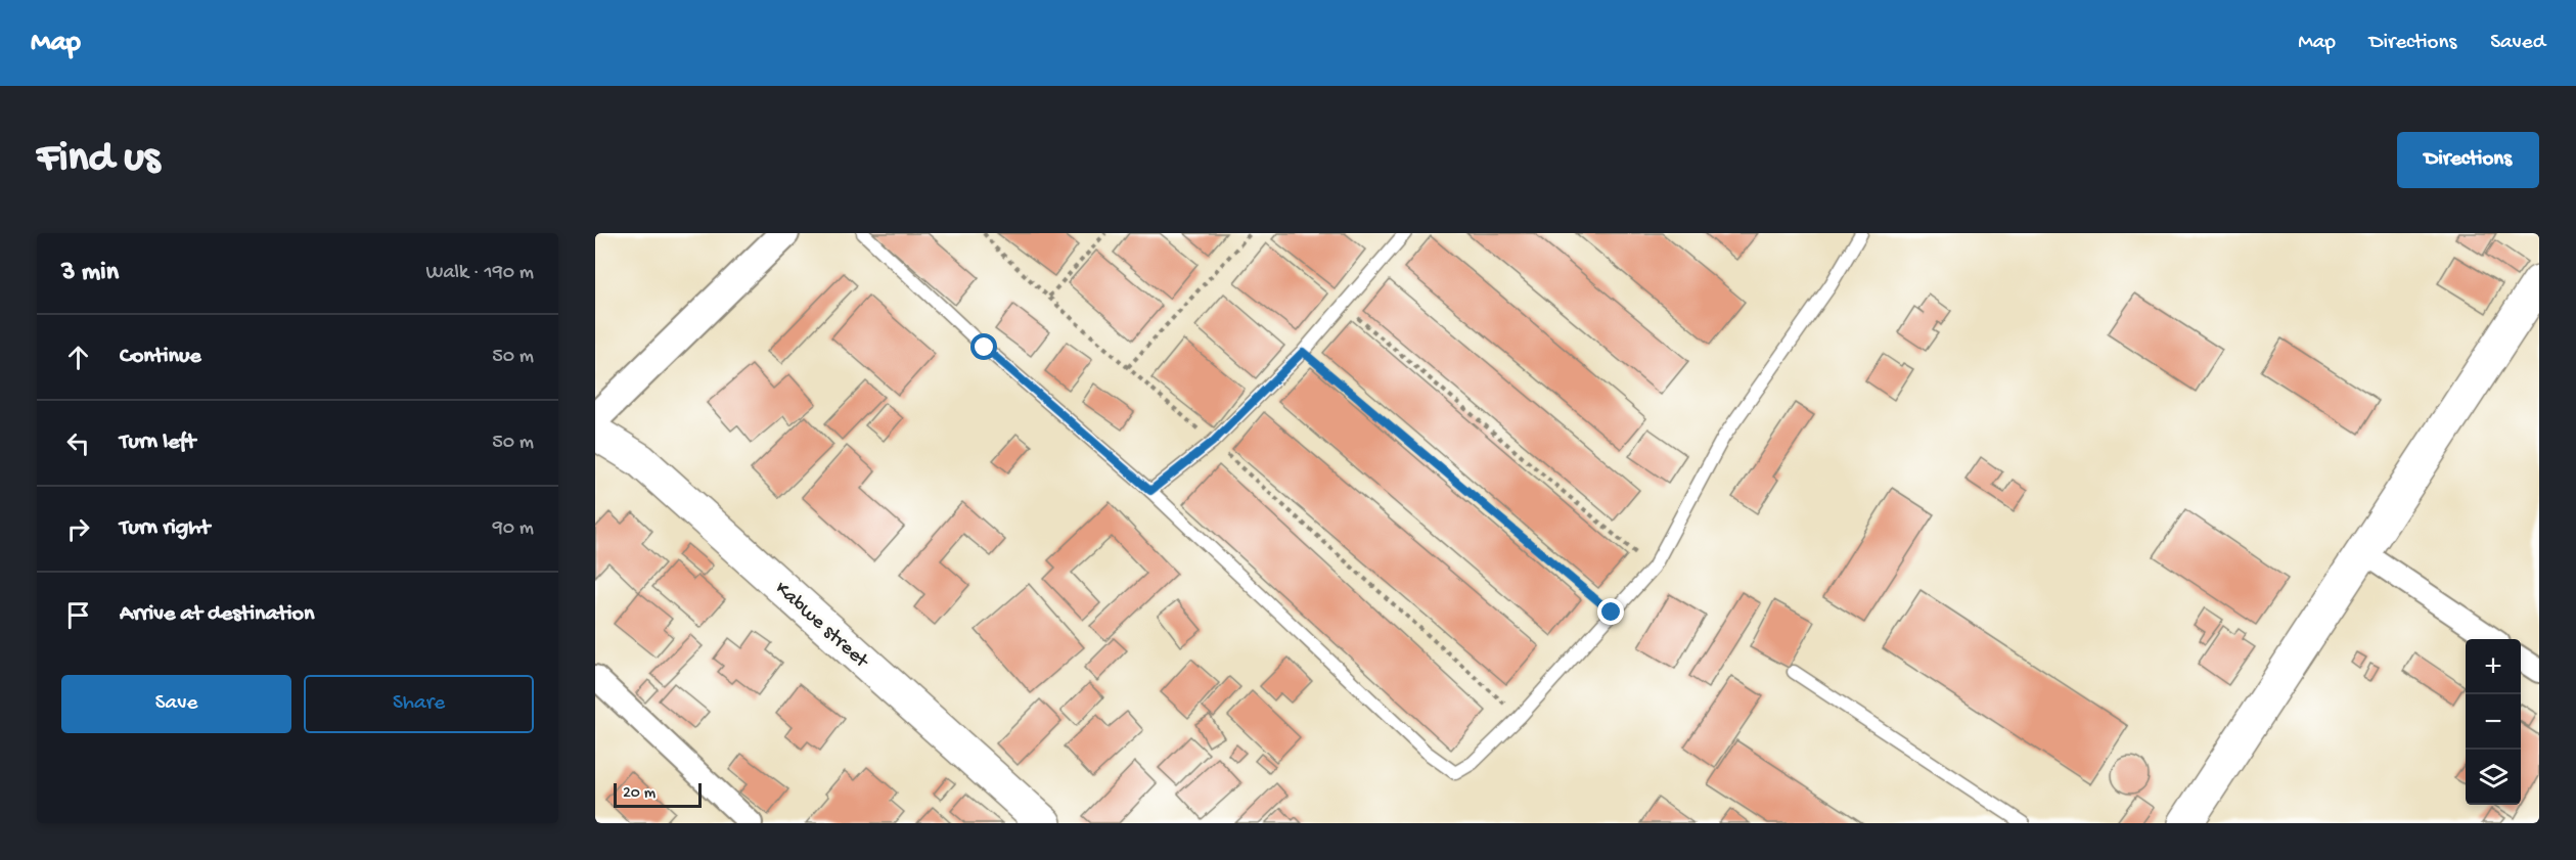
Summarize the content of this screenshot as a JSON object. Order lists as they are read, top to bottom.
{
  "streets": {
    "main road": ["Kabwe street"]
  },
  "scale_bar": "20 m",
  "page": {
    "header": "Map",
    "nav": ["Map", "Directions", "Saved"],
    "buttons": [
      "Directions",
      ["Save", "Share"]
    ],
    "title": "Find us",
    "heading": ["3 min", "Walk · 190 m"],
    "list": [
      ["Continue", "50 m"],
      ["Turn left", "50 m"],
      ["Turn right", "90 m"],
      "Arrive at destination"
    ],
    "map_buttons": ["+", "−"],
    "scale": "20 m"
  }
}
